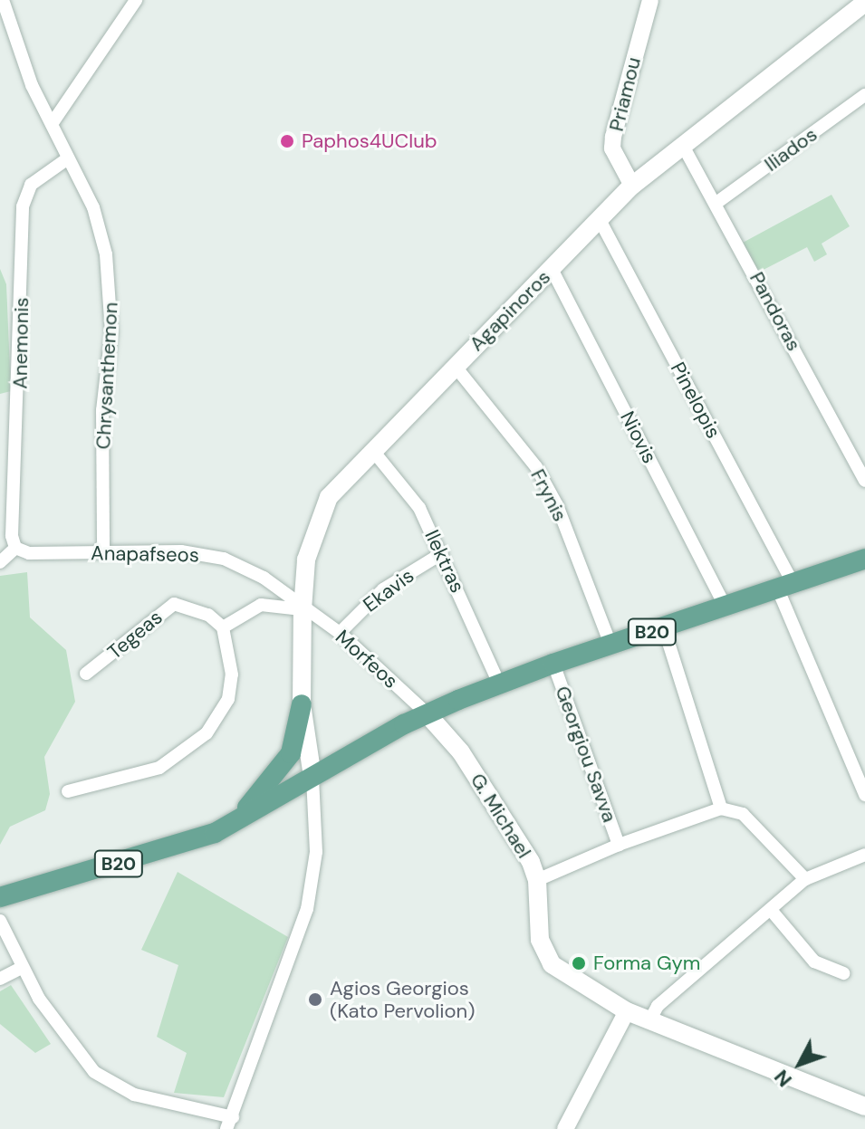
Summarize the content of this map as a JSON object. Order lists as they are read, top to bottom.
{
  "streets": {
    "main road": ["Agapinoros", "B20", "G. Michael"],
    "street": [
      "Priamou",
      "Iliados",
      "Pandoras",
      "Anemonis",
      "Chrysanthemon",
      "Pinelopis",
      "Niovis",
      "Frynis",
      "Anapafseos",
      "Ilektras",
      "Ekavis",
      "Tegeas",
      "Morfeos",
      "Georgiou Savva"
    ]
  },
  "crossings": [
    ["Priamou", "Agapinoros"],
    ["Iliados", "Pandoras"],
    ["Agapinoros", "Pandoras"],
    ["Agapinoros", "Pinelopis"],
    ["Agapinoros", "Niovis"],
    ["Agapinoros", "Frynis"],
    ["Agapinoros", "Anapafseos"],
    ["Agapinoros", "Ilektras"],
    ["Agapinoros", "B20"],
    ["Agapinoros", "Morfeos"],
    ["Anemonis", "Chrysanthemon"],
    ["Anemonis", "Anapafseos"],
    ["Chrysanthemon", "Anapafseos"],
    ["Pinelopis", "B20"],
    ["Niovis", "B20"],
    ["Frynis", "B20"],
    ["Anapafseos", "Morfeos"],
    ["Ilektras", "Ekavis"],
    ["Ilektras", "B20"],
    ["Ekavis", "Morfeos"],
    ["B20", "Morfeos"],
    ["B20", "Georgiou Savva"],
    ["B20", "G. Michael"],
    ["Morfeos", "G. Michael"]
  ],
  "places": ["Paphos4UClub", "Forma Gym", "Agios Georgios (Kato Pervolion)"],
  "north": "bottom left"
}
